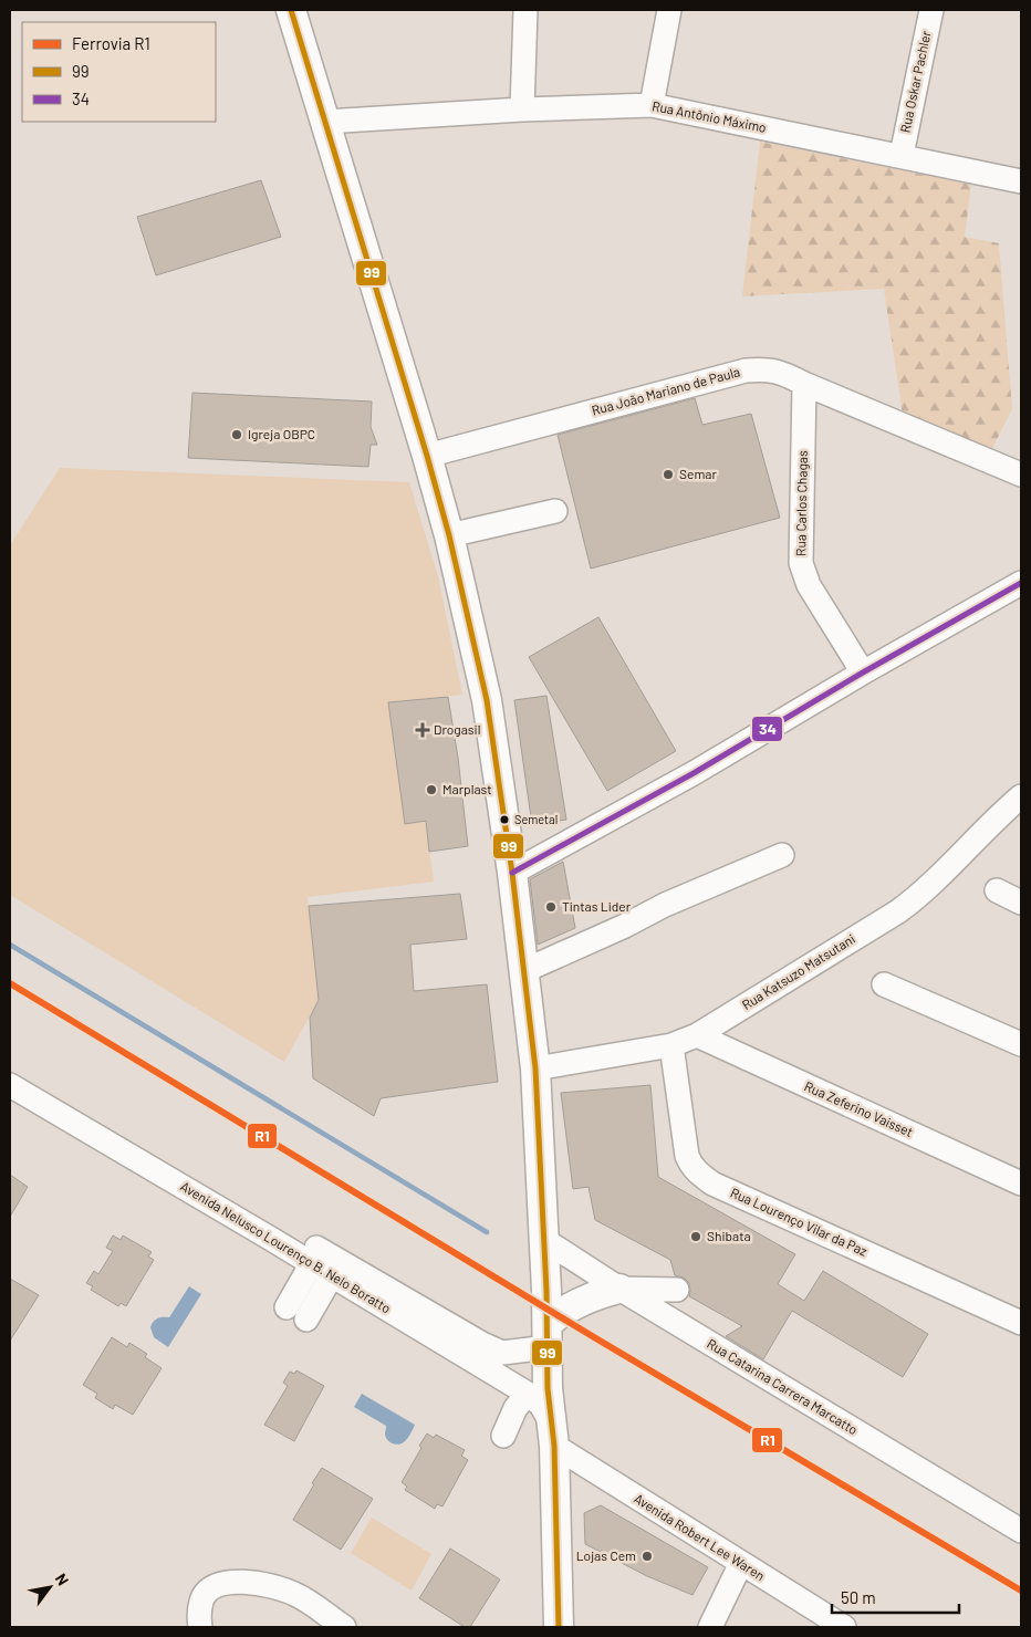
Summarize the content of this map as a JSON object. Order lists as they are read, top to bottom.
{
  "streets": {
    "street": [
      "Rua Oskar Pachler",
      "Rua Antônio Máximo",
      "Rua João Mariano de Paula",
      "Rua Carlos Chagas",
      "Rua Katsuzo Matsutani",
      "Rua Zeferino Vaisset",
      "Rua Lourenço Vilar da Paz",
      "Avenida Nelusco Lourenço B. Nelo Boratto",
      "Rua Catarina Carrera Marcatto",
      "Avenida Robert Lee Waren"
    ]
  },
  "crossings": [
    ["Rua Oskar Pachler", "Rua Antônio Máximo"],
    ["Rua João Mariano de Paula", "Rua Carlos Chagas"],
    ["Rua Katsuzo Matsutani", "Rua Zeferino Vaisset"],
    ["Rua Katsuzo Matsutani", "Rua Lourenço Vilar da Paz"],
    ["Avenida Nelusco Lourenço B. Nelo Boratto", "Avenida Robert Lee Waren"]
  ],
  "places": {
    "other": [
      "Igreja OBPC",
      "Semar",
      "Marplast",
      "Semetal",
      "Tintas Lider",
      "Shibata",
      "Lojas Cem"
    ],
    "health": ["Drogasil"]
  },
  "lines": ["transit line 99", "transit line 34", "rail line R1"],
  "legend": ["Ferrovia R1", "99", "34"],
  "scale_bar": "50 m",
  "north": "top right"
}
